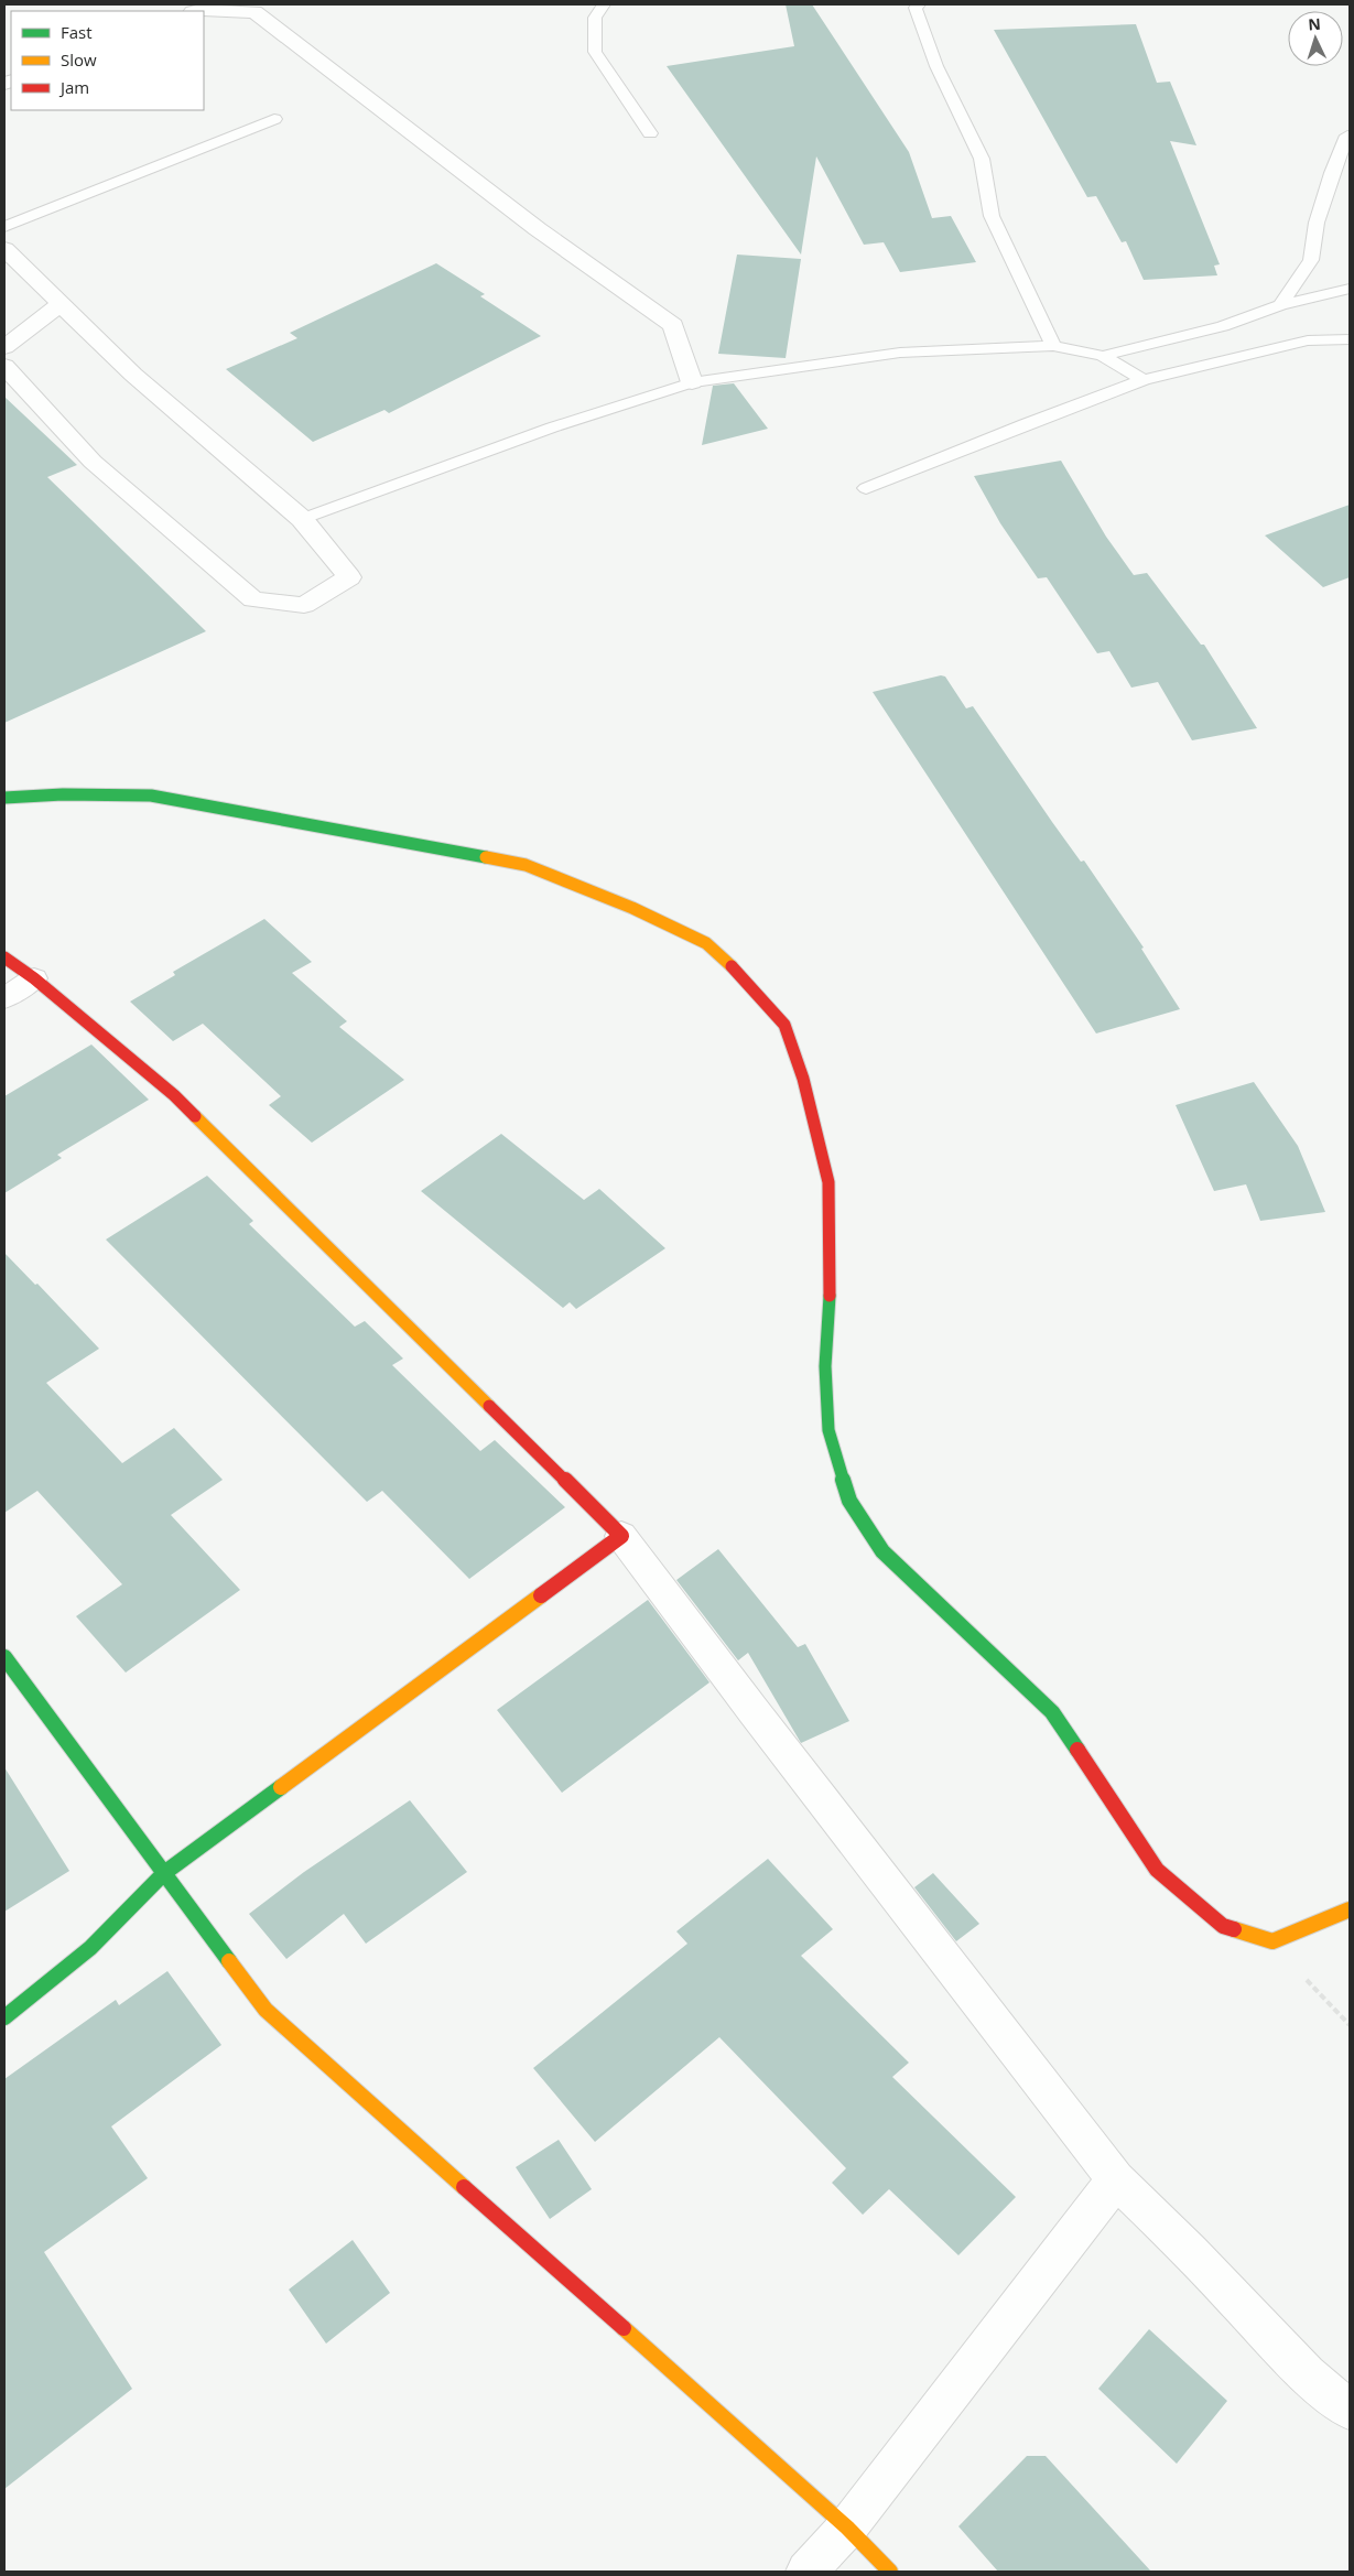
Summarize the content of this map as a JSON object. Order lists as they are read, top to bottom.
{
  "legend": ["Fast", "Slow", "Jam"],
  "north": "top"
}
